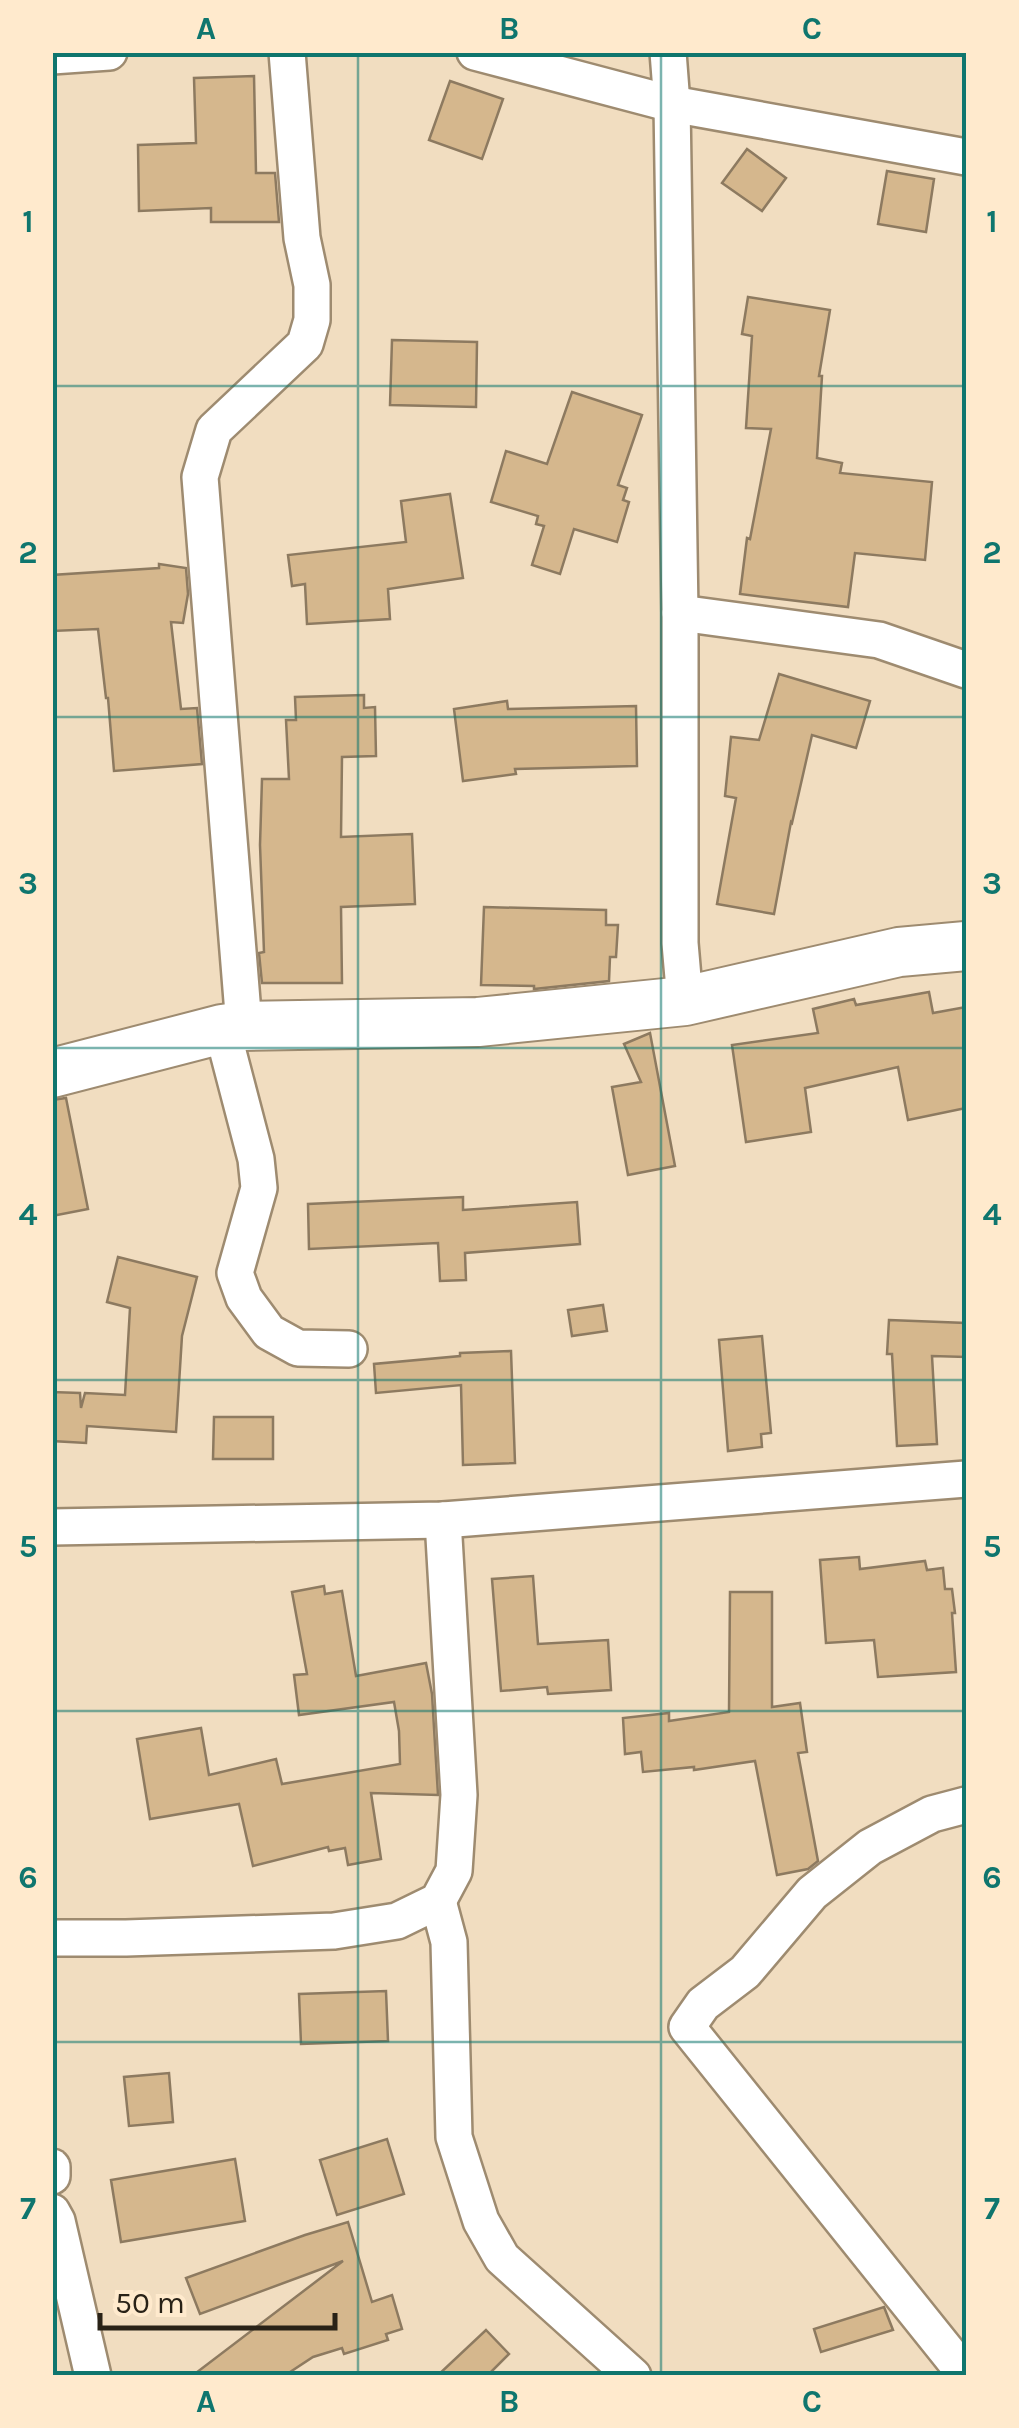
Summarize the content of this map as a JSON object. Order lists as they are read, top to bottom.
{
  "scale_bar": "50 m",
  "grid": {
    "columns": ["A", "B", "C"],
    "rows": [
      "1",
      "2",
      "3",
      "4",
      "5",
      "6",
      "7"
    ]
  }
}
